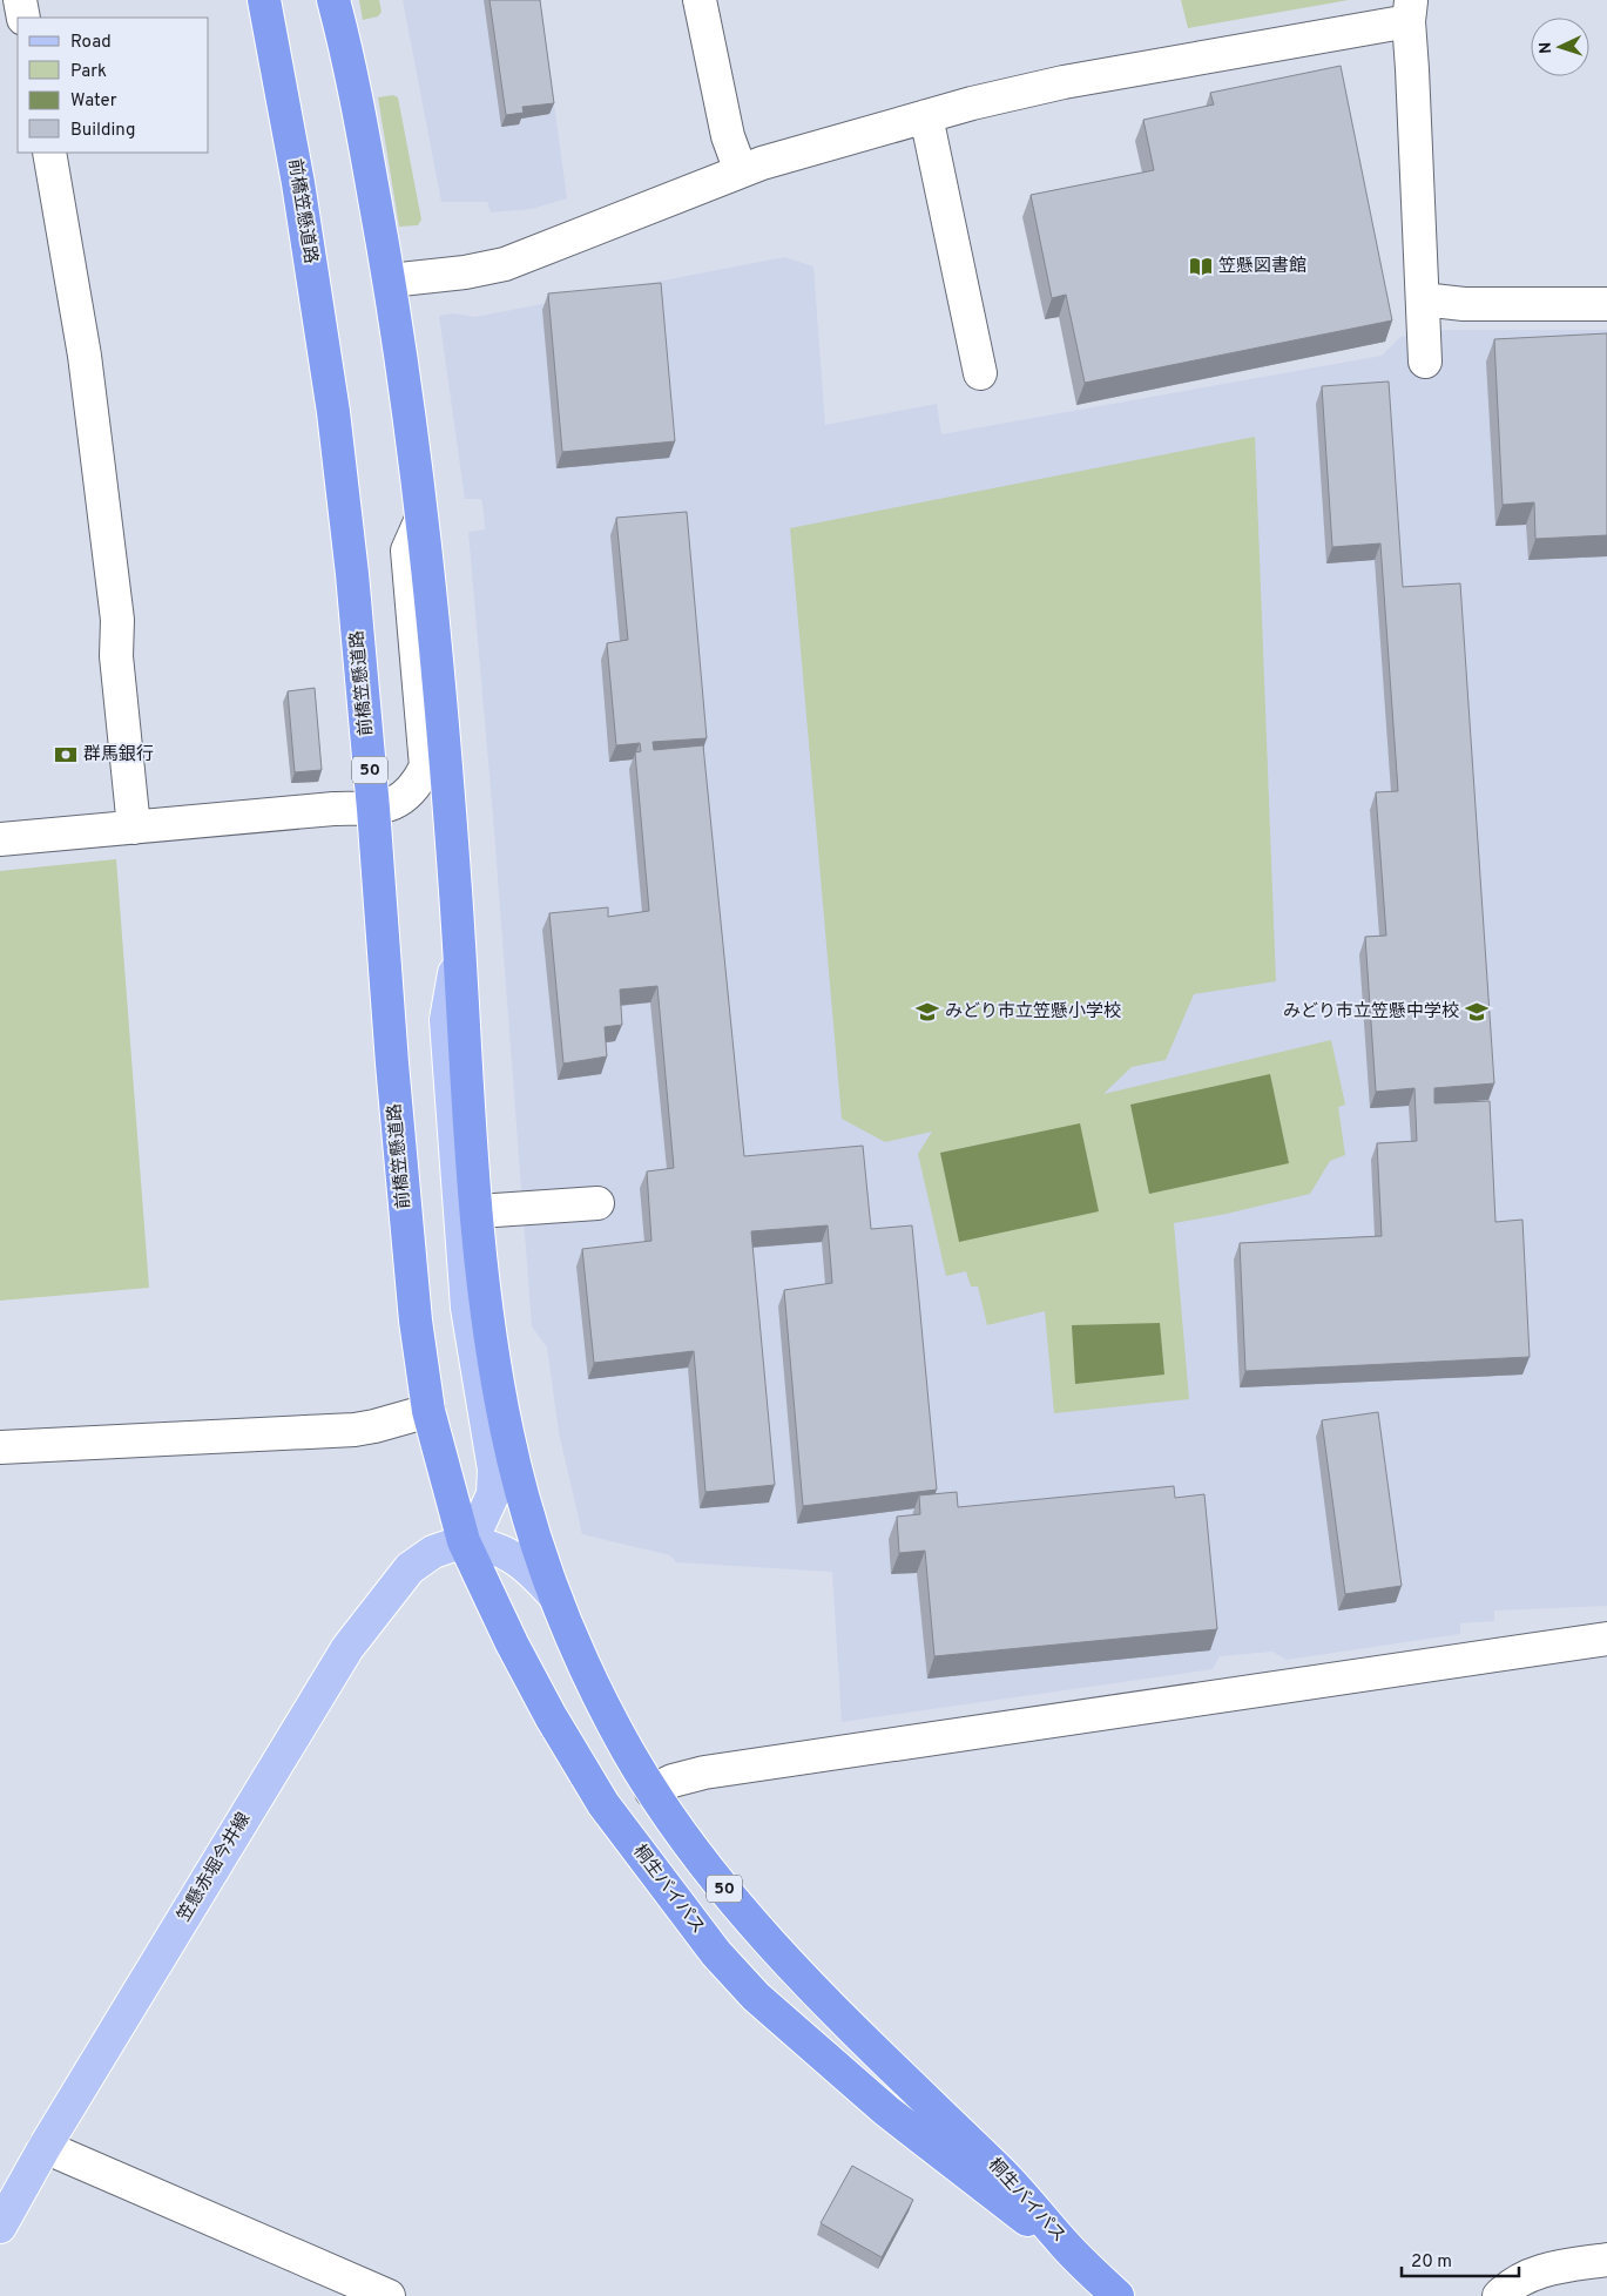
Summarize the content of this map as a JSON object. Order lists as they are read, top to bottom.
{
  "streets": {
    "highway": ["前橋笠懸道路", "50", "桐生バイパス"],
    "main road": ["笠懸赤堀今井線"]
  },
  "crossings": [
    ["前橋笠懸道路", "笠懸赤堀今井線"],
    ["前橋笠懸道路", "桐生バイパス"],
    ["50", "桐生バイパス"],
    ["笠懸赤堀今井線", "桐生バイパス"]
  ],
  "places": {
    "library": ["笠懸図書館"],
    "bank": ["群馬銀行"],
    "school or university": ["みどり市立笠懸小学校", "みどり市立笠懸中学校"]
  },
  "legend": [
    "Road",
    "Park",
    "Water",
    "Building"
  ],
  "scale_bar": "20 m",
  "north": "left"
}
